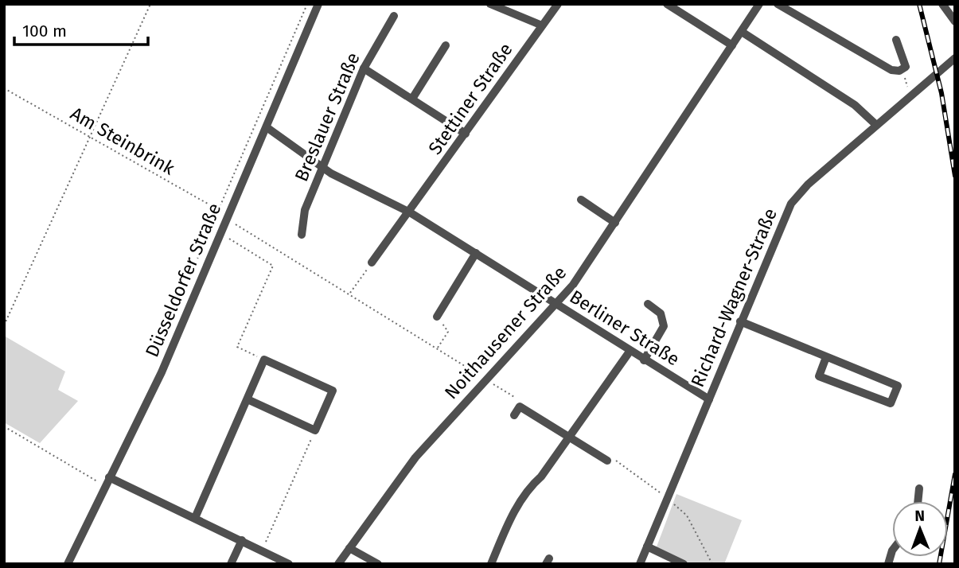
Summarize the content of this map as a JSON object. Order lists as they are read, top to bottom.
{
  "streets": {
    "street": [
      "Stettiner Straße",
      "Breslauer Straße",
      "Düsseldorfer Straße",
      "Richard-Wagner-Straße",
      "Berliner Straße",
      "Noithausener Straße"
    ],
    "path": ["Am Steinbrink"]
  },
  "crossings": [
    ["Stettiner Straße", "Berliner Straße"],
    ["Breslauer Straße", "Berliner Straße"],
    ["Düsseldorfer Straße", "Berliner Straße"],
    ["Richard-Wagner-Straße", "Berliner Straße"],
    ["Berliner Straße", "Noithausener Straße"]
  ],
  "scale_bar": "100 m",
  "north": "top"
}
